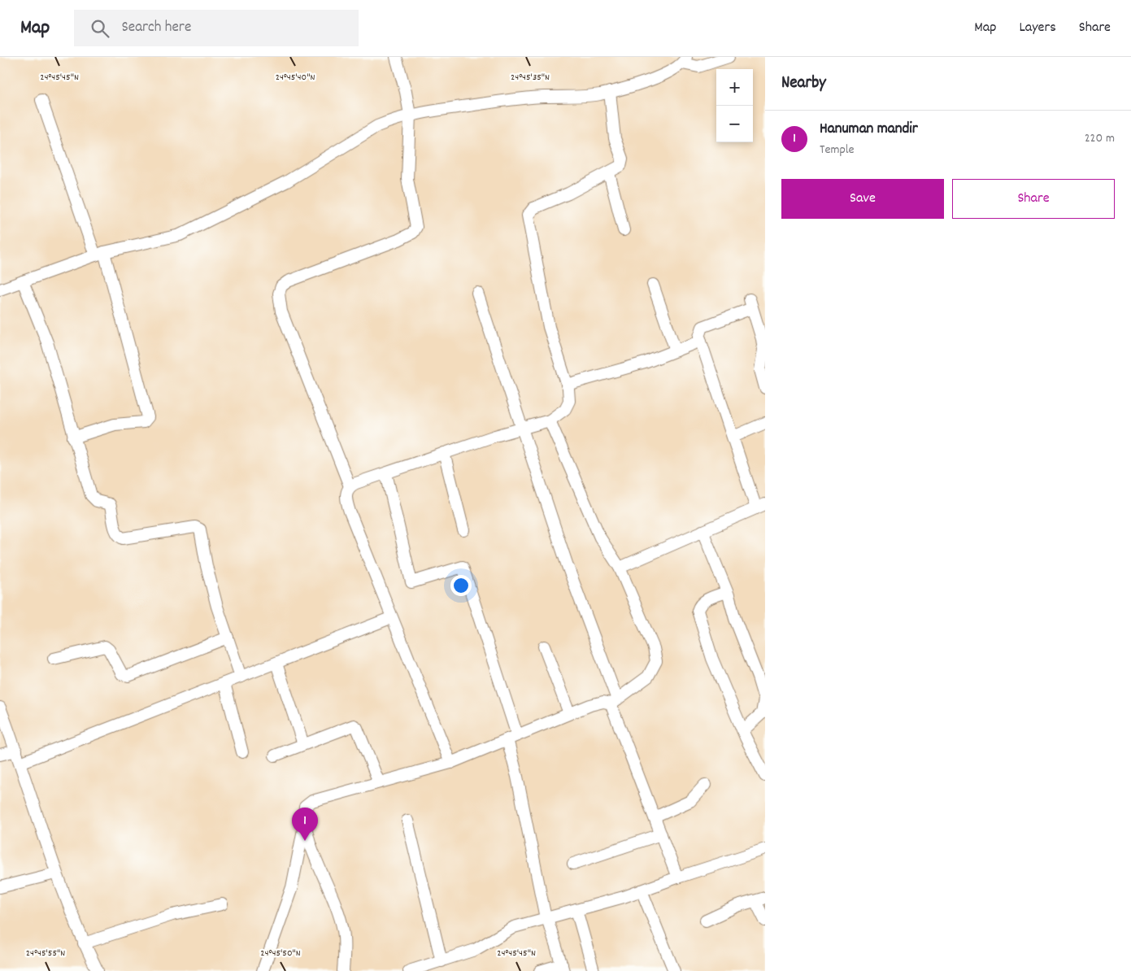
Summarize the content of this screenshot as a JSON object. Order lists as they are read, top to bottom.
{
  "page": {
    "header": "Map",
    "search": "Search here",
    "nav": ["Map", "Layers", "Share"],
    "heading": "Nearby",
    "map_buttons": ["+", "−"],
    "list": [
      {
        "mark": "1",
        "name": "Hanuman mandir",
        "note": "Temple",
        "value": "220 m"
      }
    ],
    "buttons": ["Save", "Share"],
    "pins": "1"
  },
  "coordinates": [
    "24°45'45\"N",
    "24°45'40\"N",
    "24°45'35\"N",
    "24°45'55\"N",
    "24°45'50\"N"
  ]
}
